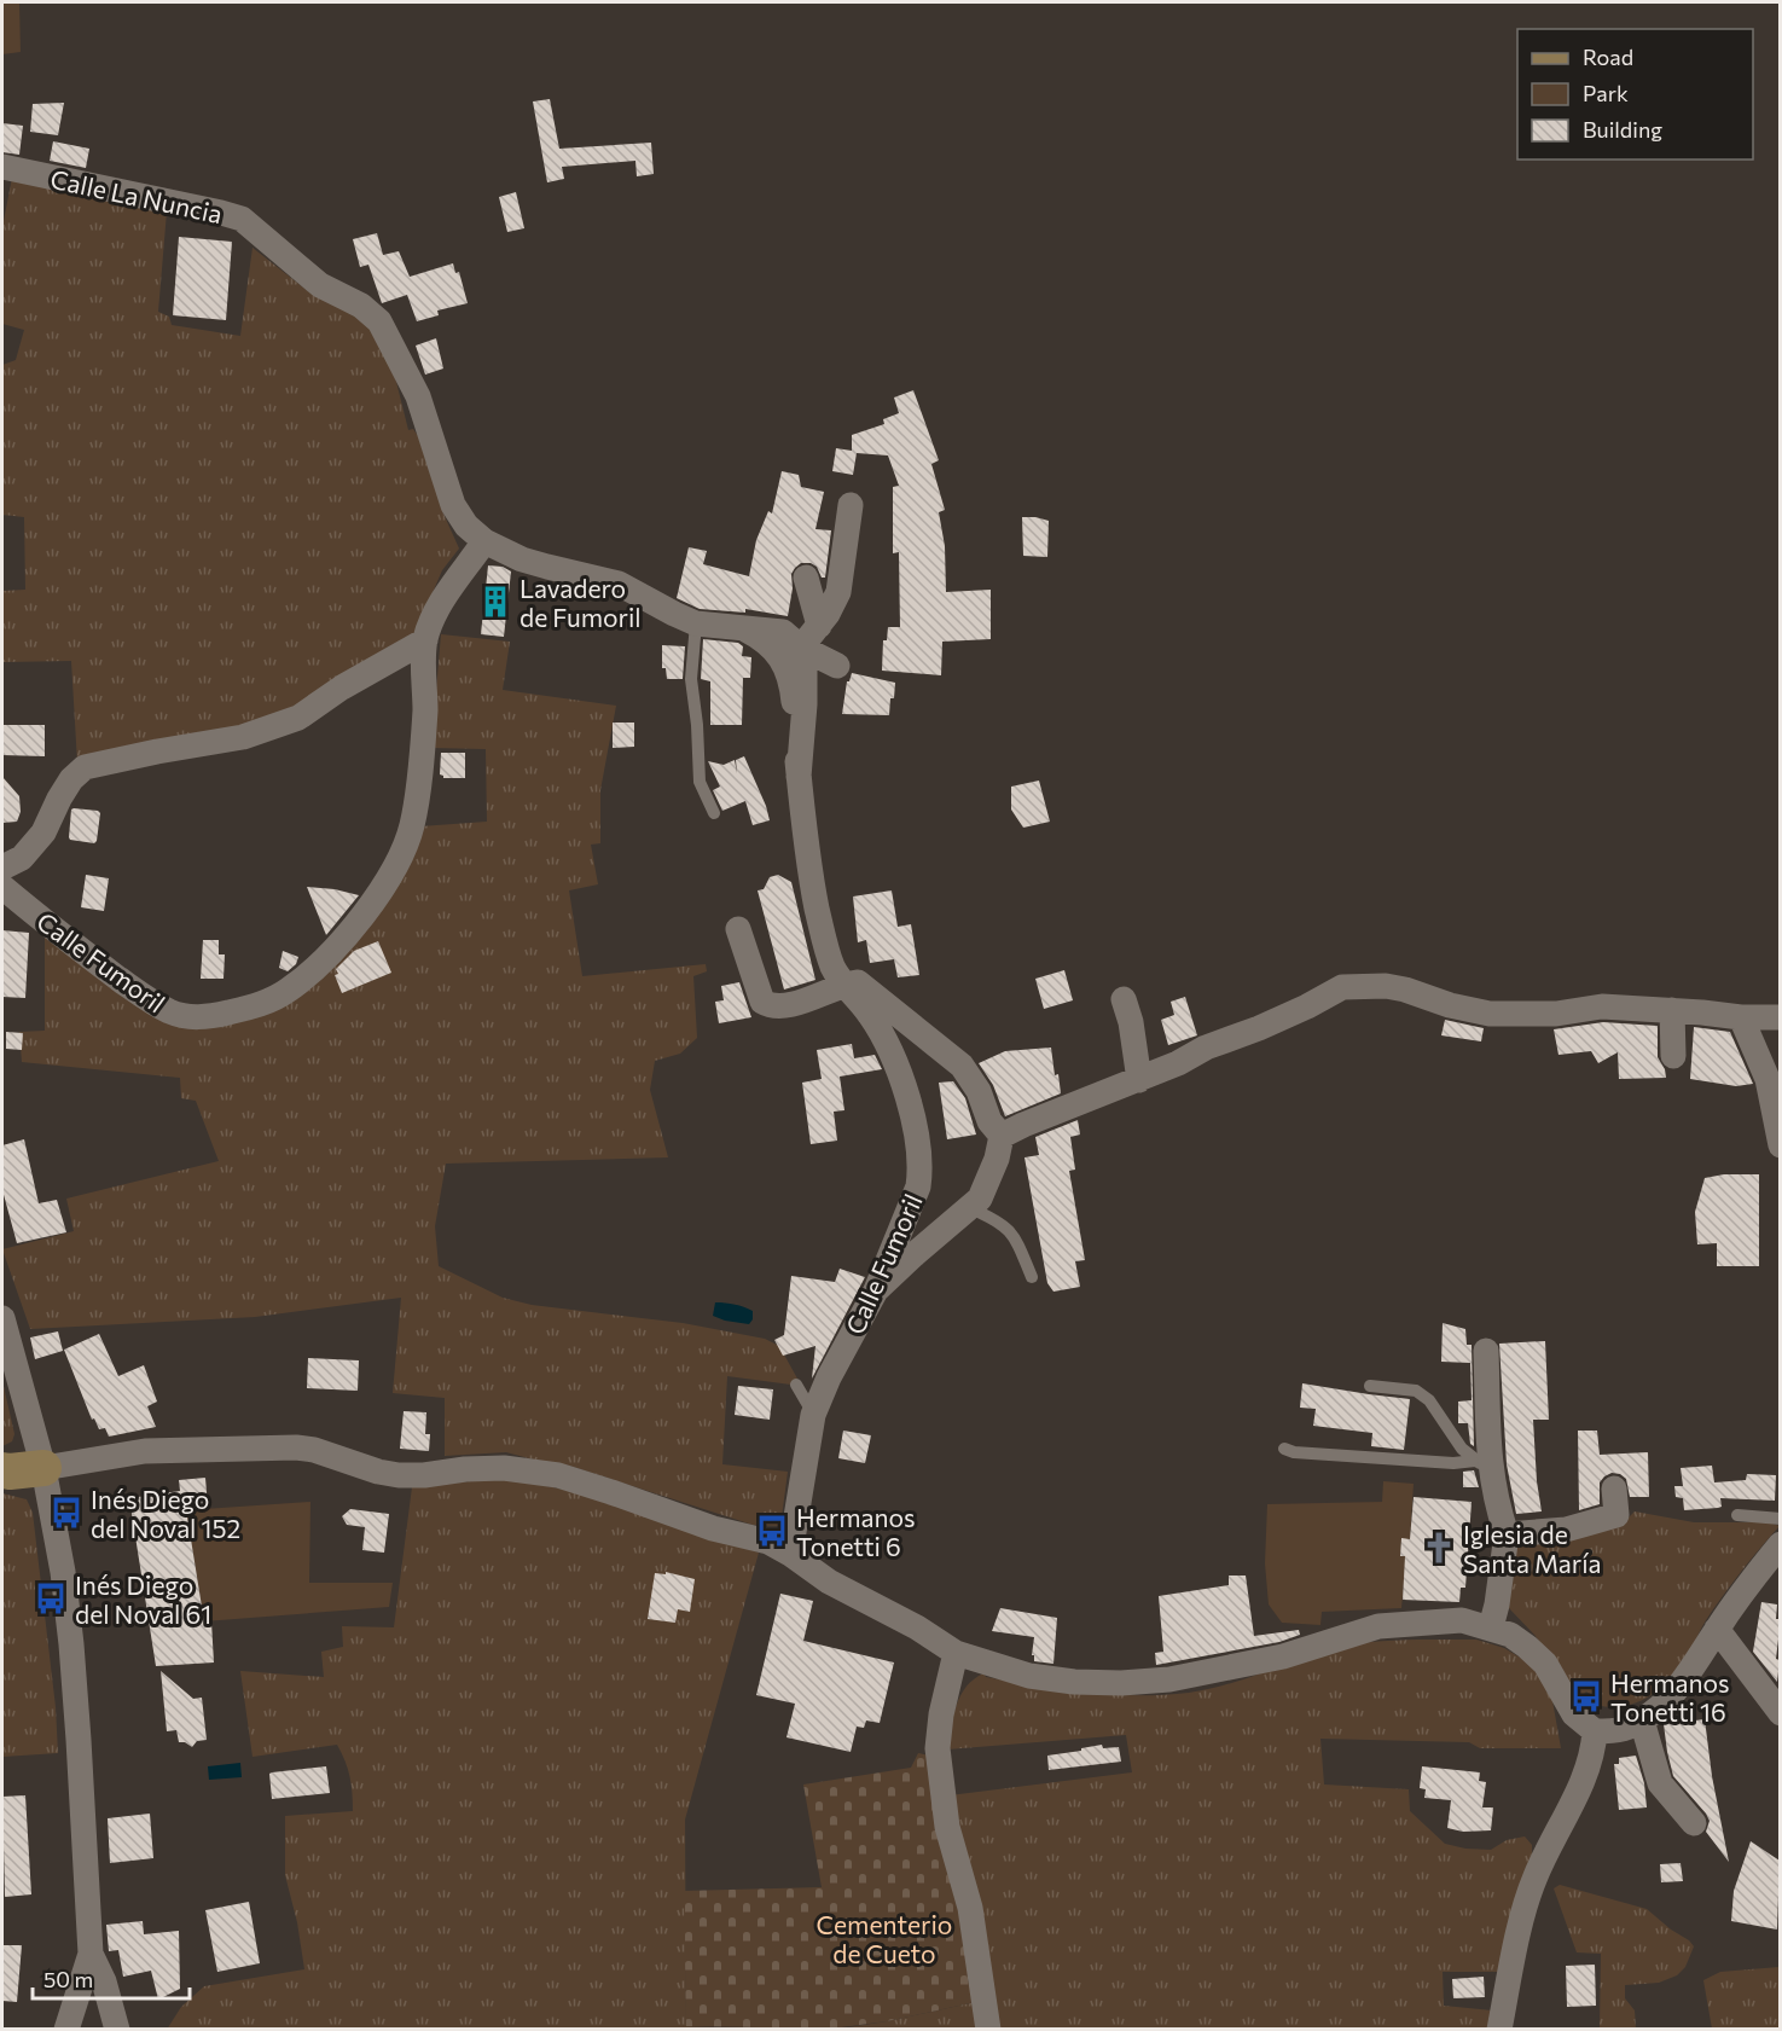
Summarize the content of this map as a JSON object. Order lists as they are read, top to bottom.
{
  "streets": {
    "street": ["Calle La Nuncia", "Calle Fumoril"]
  },
  "crossings": [
    ["Calle La Nuncia", "Calle Fumoril"]
  ],
  "parks": ["Cementerio de Cueto"],
  "places": {
    "building": ["Lavadero de Fumoril"],
    "bus stop": [
      "Inés Diego del Noval 152",
      "Hermanos Tonetti 6",
      "Inés Diego del Noval 61",
      "Hermanos Tonetti 16"
    ],
    "church": ["Iglesia de Santa María"]
  },
  "legend": ["Road", "Park", "Building"],
  "scale_bar": "50 m"
}
